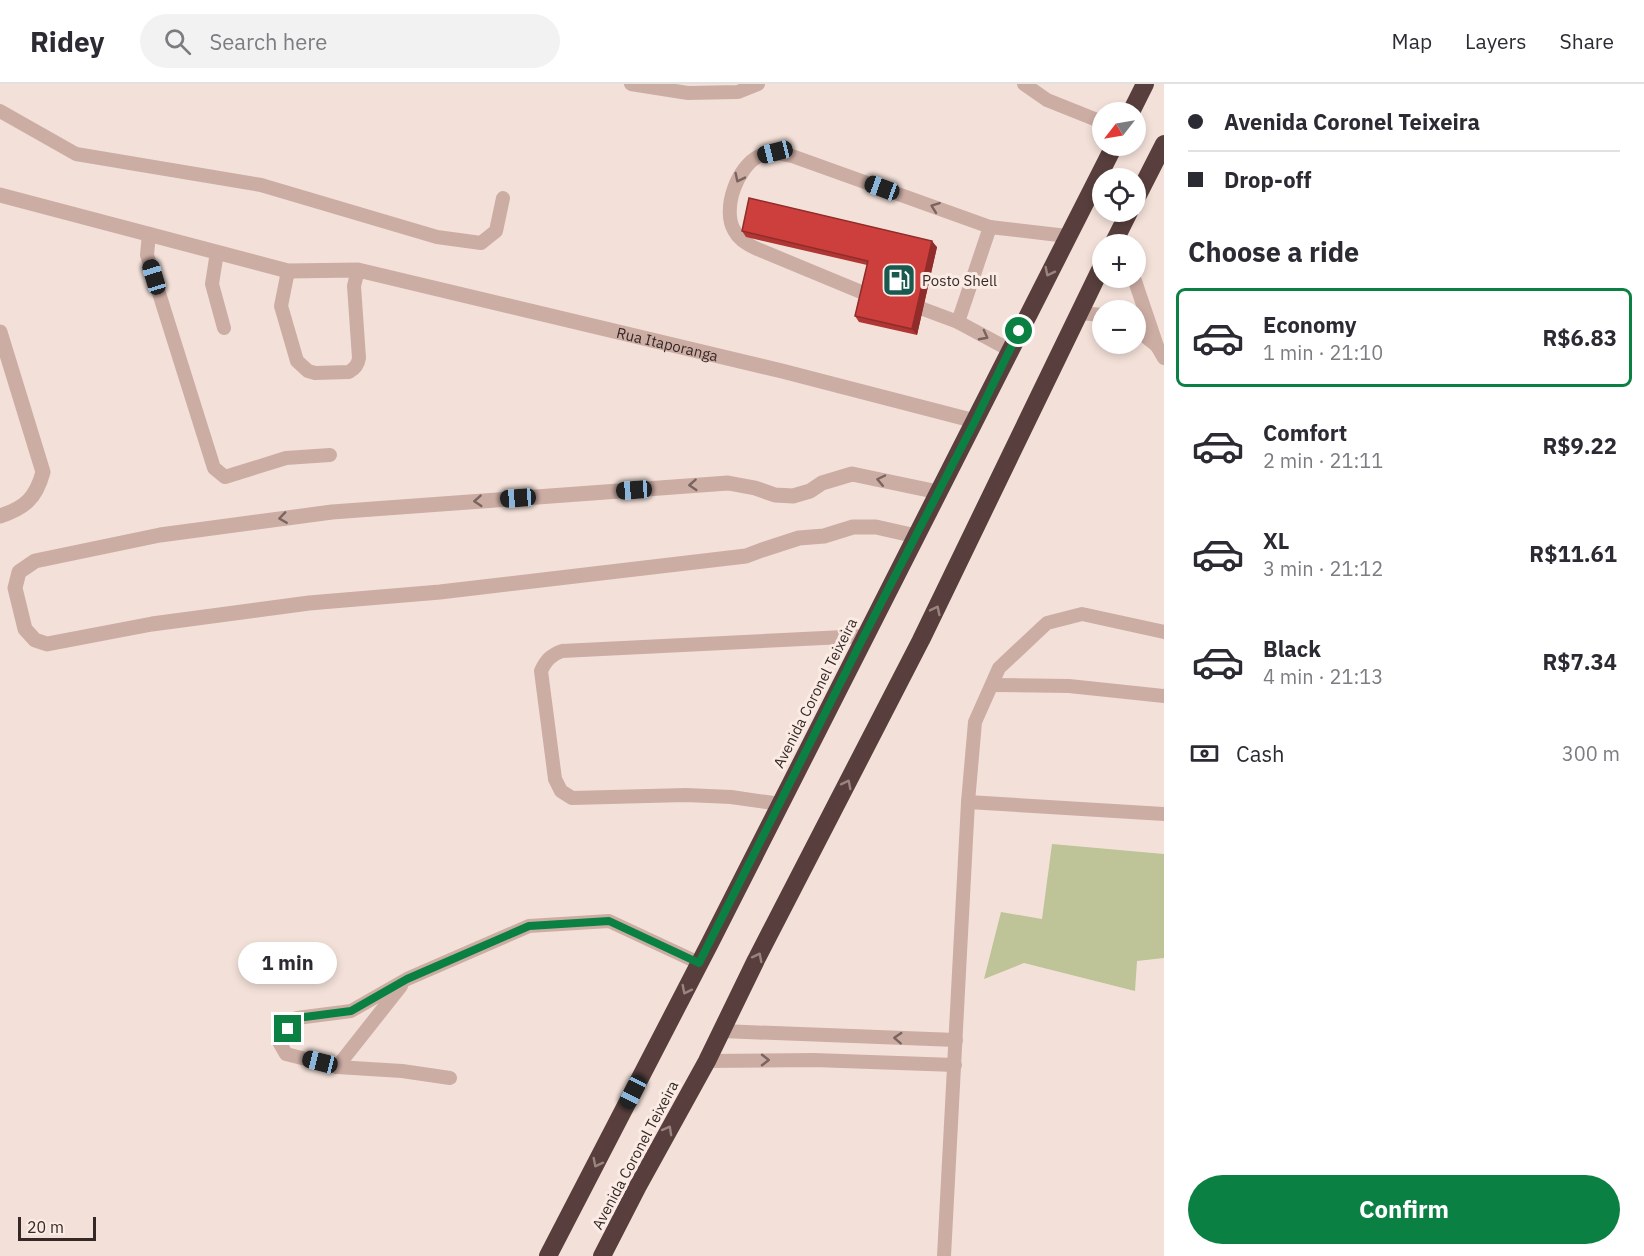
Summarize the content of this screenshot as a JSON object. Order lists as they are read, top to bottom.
{
  "streets": {
    "highway": ["Avenida Coronel Teixeira"],
    "street": ["Rua Itaporanga"]
  },
  "crossings": [
    ["Rua Itaporanga", "Avenida Coronel Teixeira"]
  ],
  "places": {
    "fuel station": ["Posto Shell"]
  },
  "scale_bar": "20 m",
  "north": "bottom left",
  "page": {
    "header": "Ridey",
    "search": "Search here",
    "nav": ["Map", "Layers", "Share"],
    "banner": ["Avenida Coronel Teixeira", "Drop-off"],
    "map_buttons": ["+", "−"],
    "heading": "Choose a ride",
    "list": [
      {
        "name": "Economy",
        "note": "1 min · 21:10",
        "value": "R$6.83"
      },
      {
        "name": "Comfort",
        "note": "2 min · 21:11",
        "value": "R$9.22"
      },
      {
        "name": "XL",
        "note": "3 min · 21:12",
        "value": "R$11.61"
      },
      {
        "name": "Black",
        "note": "4 min · 21:13",
        "value": "R$7.34"
      }
    ],
    "pay": ["Cash", "300 m"],
    "bubble": "1 min",
    "buttons": "Confirm",
    "scale": "20 m"
  }
}
